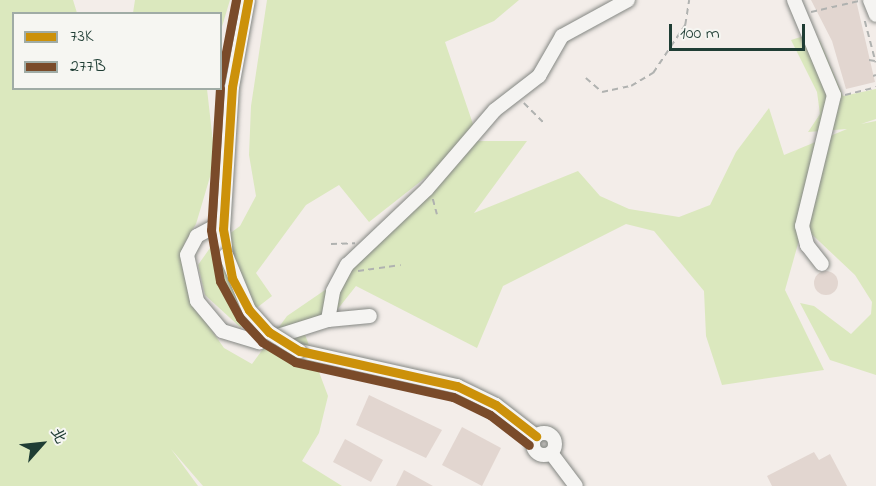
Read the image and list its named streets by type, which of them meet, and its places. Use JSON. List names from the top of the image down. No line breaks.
{"lines":["transit line 73K","transit line 277B"],"legend":["73K","277B"],"scale_bar":"100 m","north":"top right"}
